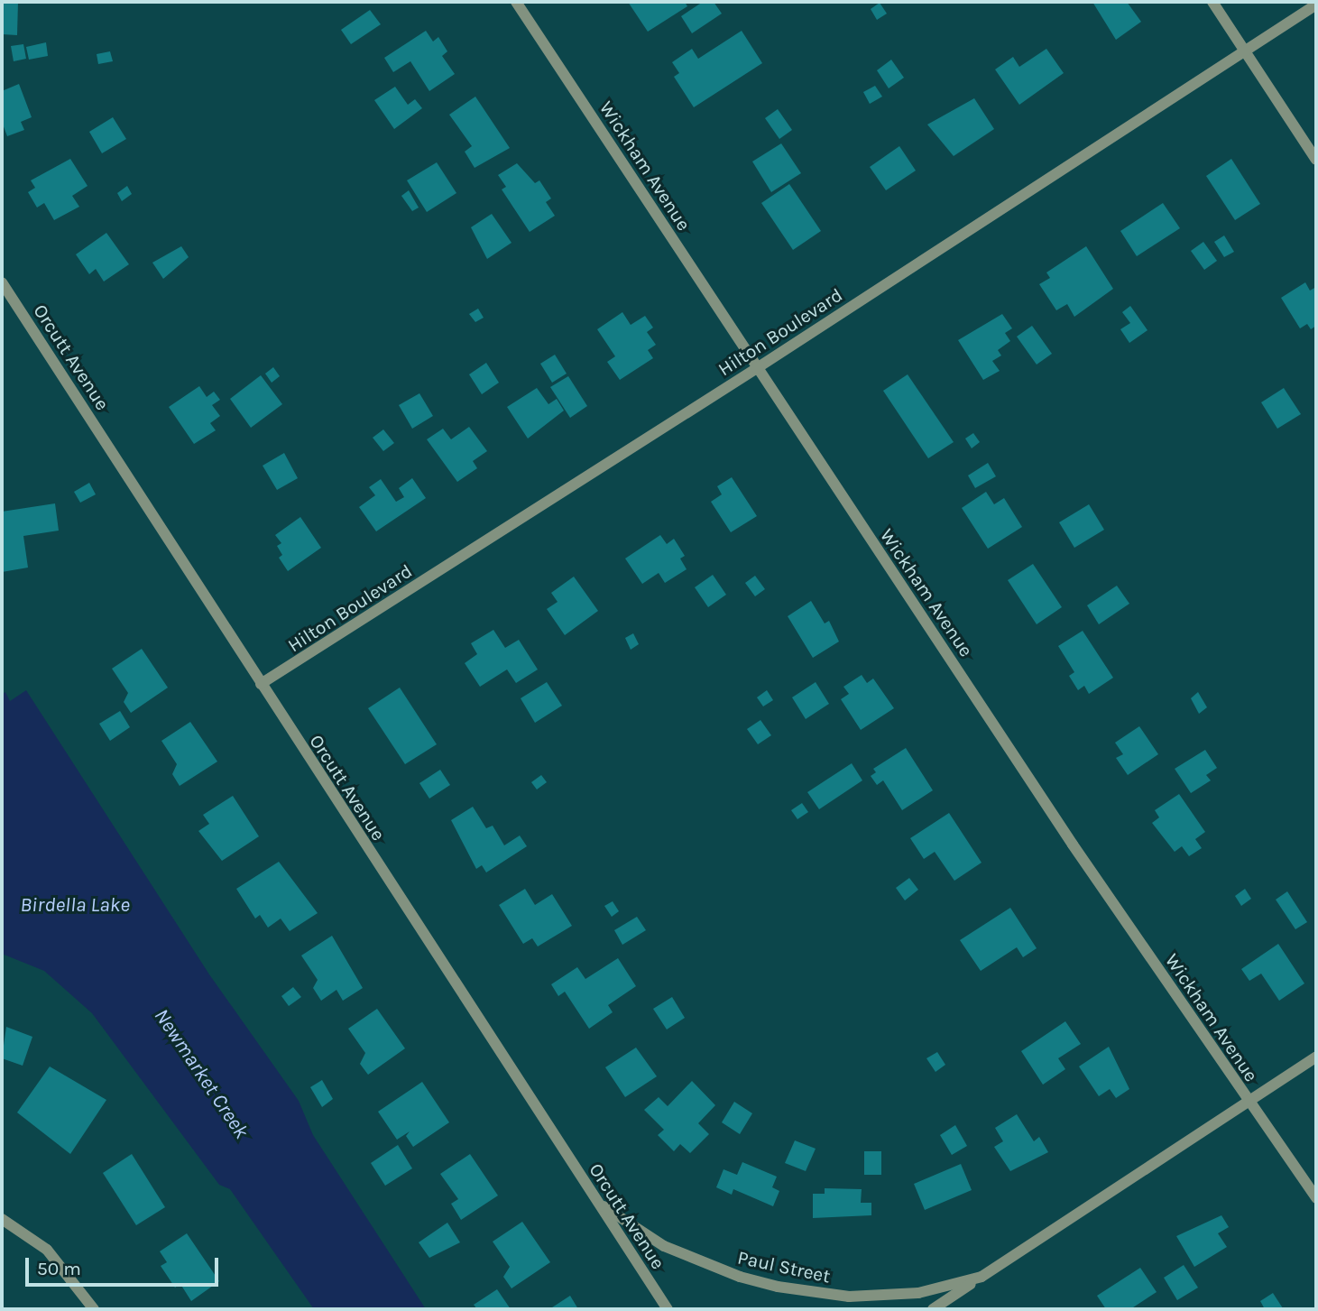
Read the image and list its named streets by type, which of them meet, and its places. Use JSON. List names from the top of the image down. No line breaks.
{"streets":{"street":["Wickham Avenue","Hilton Boulevard","Orcutt Avenue","Paul Street"]},"crossings":[["Wickham Avenue","Hilton Boulevard"],["Wickham Avenue","Paul Street"],["Hilton Boulevard","Orcutt Avenue"],["Orcutt Avenue","Paul Street"]],"water":["Birdella Lake","Newmarket Creek"],"scale_bar":"50 m"}
